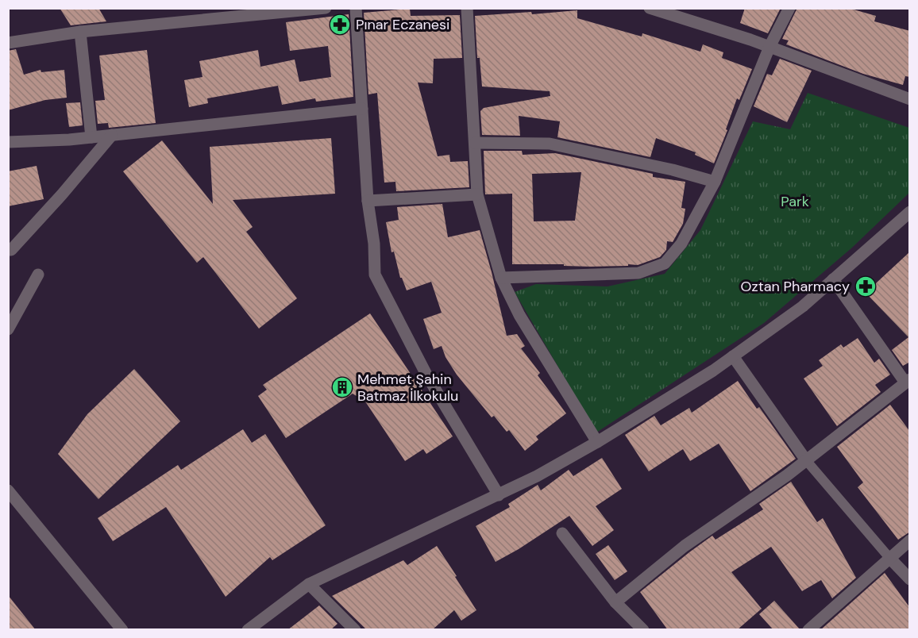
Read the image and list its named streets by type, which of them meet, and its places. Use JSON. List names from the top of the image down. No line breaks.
{"parks":["Park"],"places":{"pharmacy":["Pınar Eczanesi","Oztan Pharmacy"],"building":["Mehmet Şahin Batmaz İlkokulu"]}}
